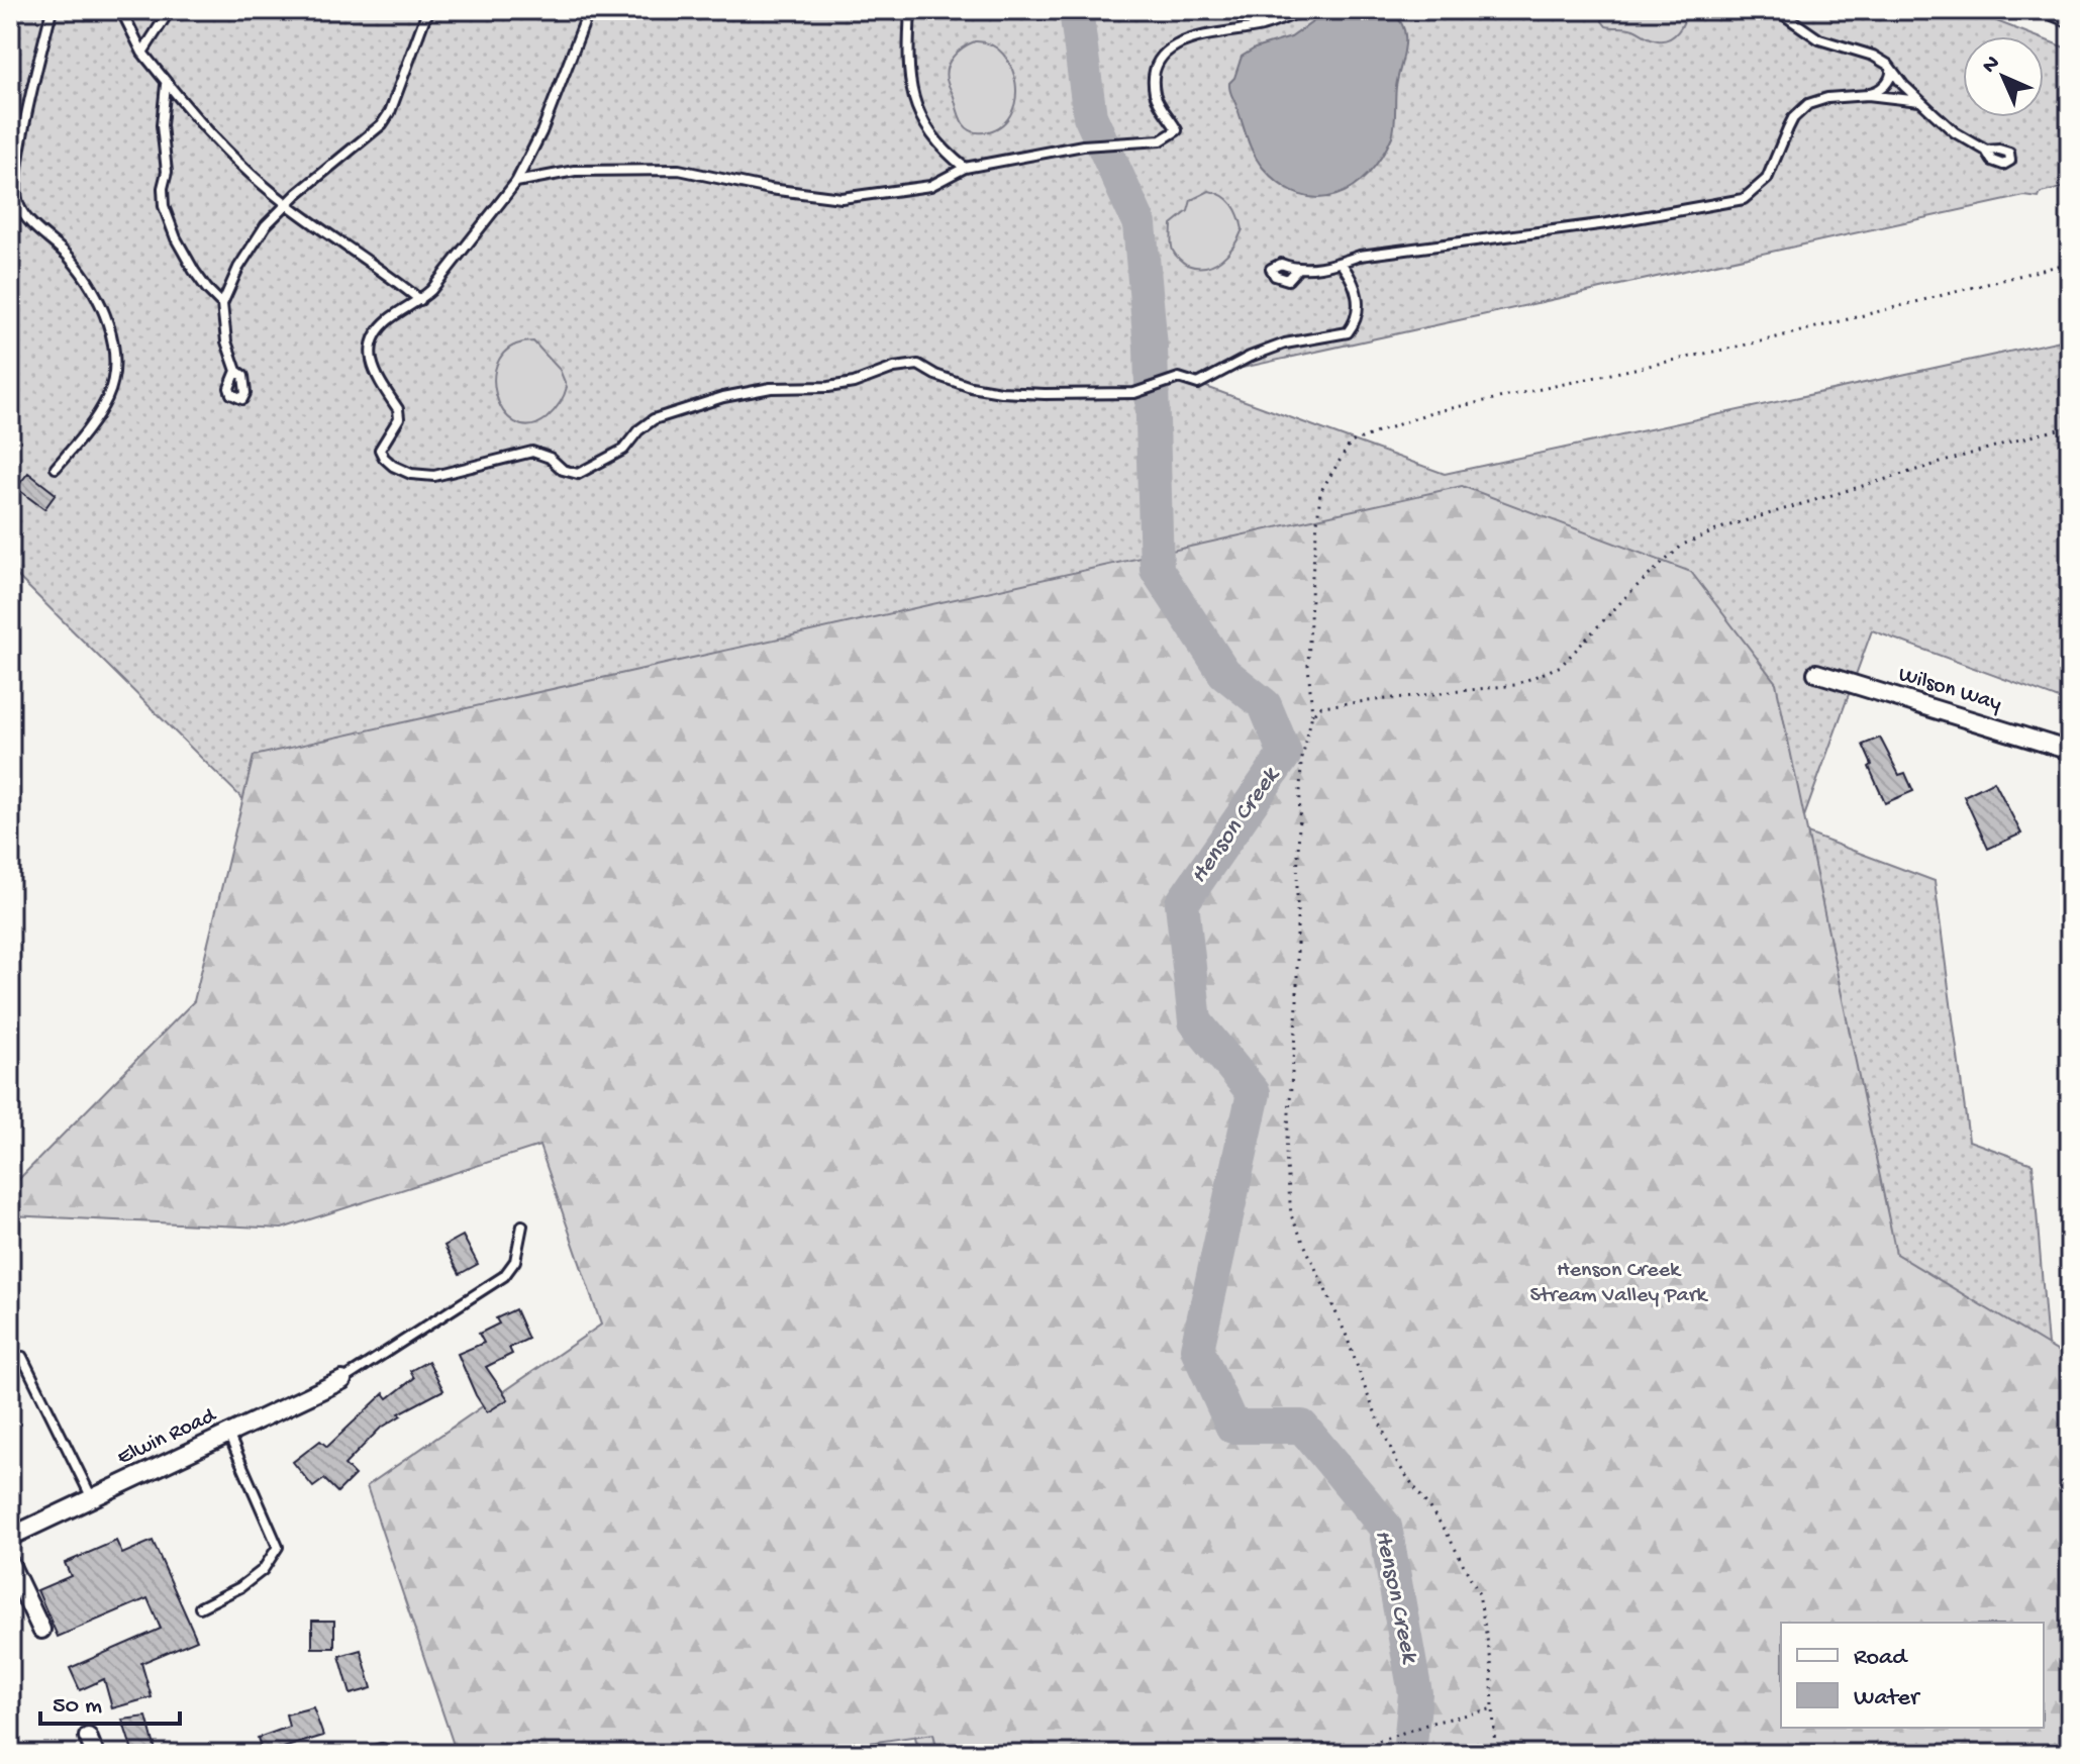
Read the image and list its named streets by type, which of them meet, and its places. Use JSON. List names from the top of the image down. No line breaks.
{"streets":{"street":["Wilson Way","Elwin Road"]},"water":["Henson Creek"],"parks":["Henson Creek Stream Valley Park"],"legend":["Road","Water"],"scale_bar":"50 m","north":"top left"}
